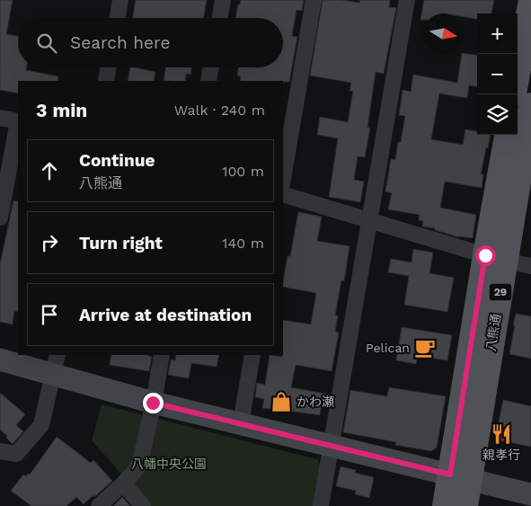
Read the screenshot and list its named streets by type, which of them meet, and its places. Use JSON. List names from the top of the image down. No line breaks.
{"streets":{"main road":["29","八熊通"]},"parks":["八幡中央公園"],"places":{"cafe":["Pelican"],"shop":["かわ瀬"],"restaurant":["親孝行"]},"north":"right","page":{"map_buttons":["+","−"],"search":"Search here","heading":["3 min","Walk · 240 m"],"list":[["Continue","八熊通","100 m"],["Turn right","140 m"],"Arrive at destination"]}}
